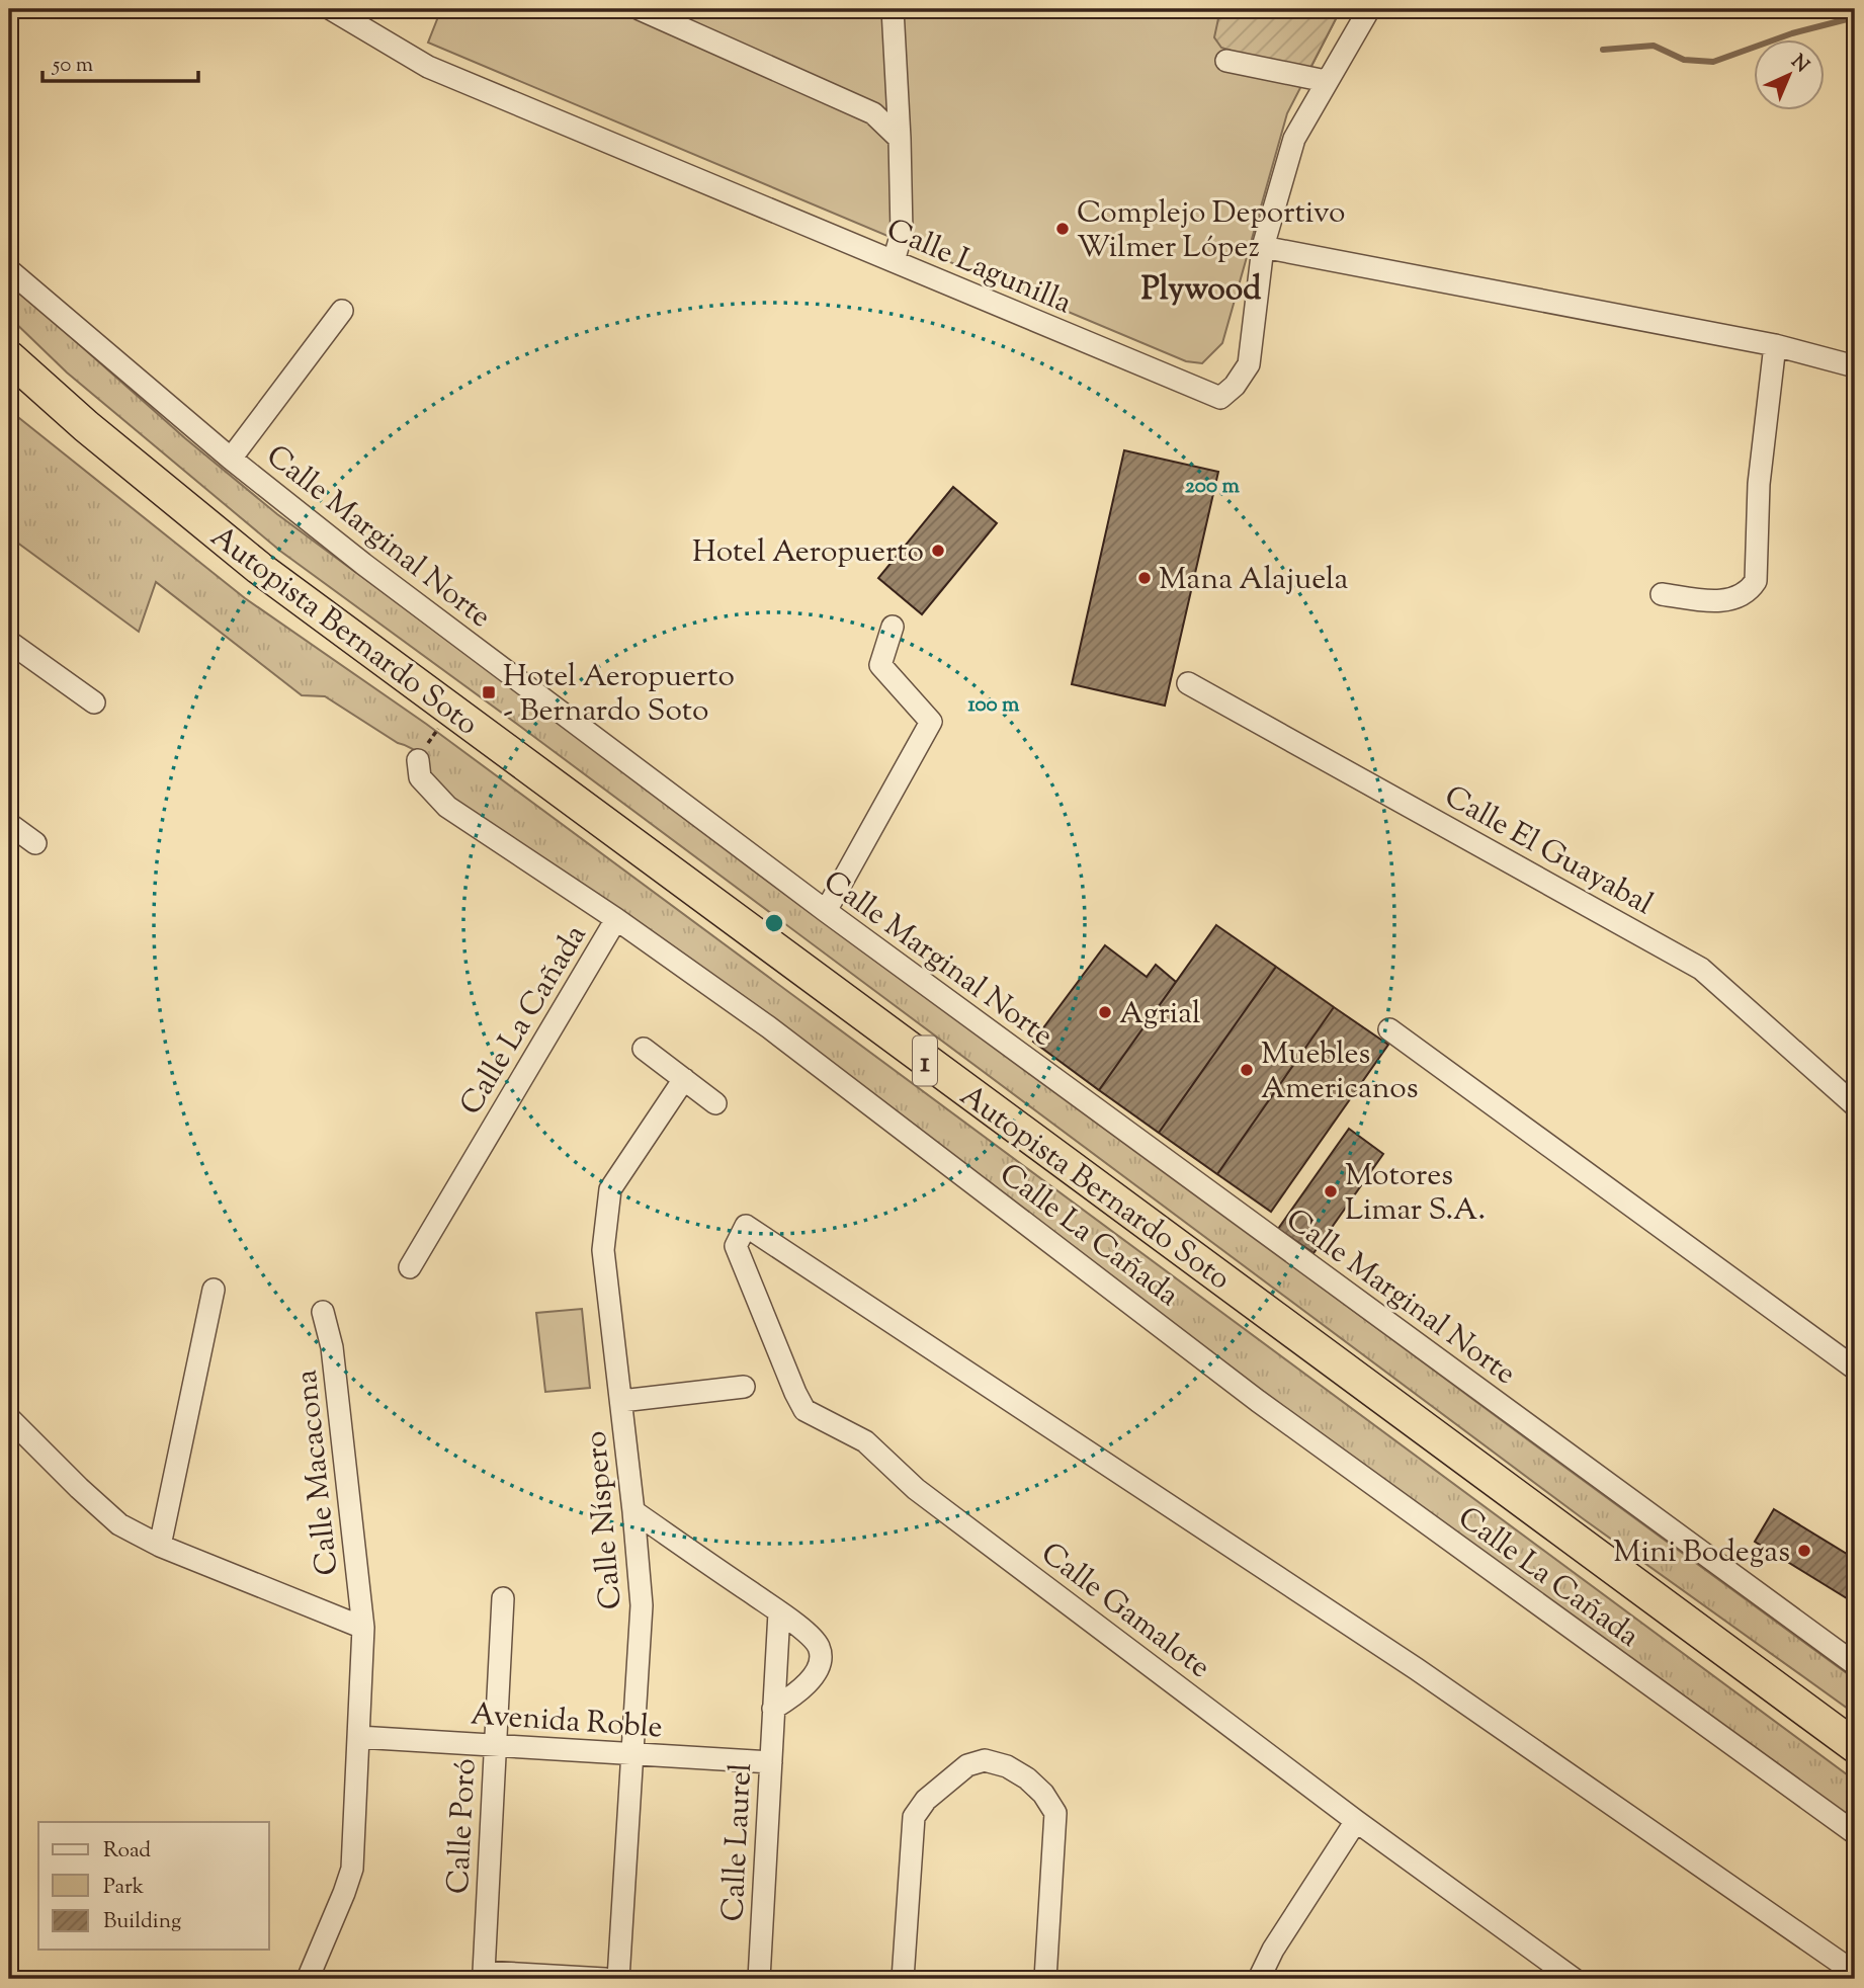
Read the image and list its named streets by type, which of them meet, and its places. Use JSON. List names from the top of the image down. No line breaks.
{"streets":{"highway":["Autopista Bernardo Soto","1"],"street":["Calle Lagunilla","Calle Marginal Norte","Calle El Guayabal","Calle La Cañada","Calle Macacona","Calle Níspero","Calle Gamalote","Avenida Roble","Calle Poró","Calle Laurel"]},"crossings":[["Calle Macacona","Avenida Roble"],["Calle Níspero","Avenida Roble"],["Avenida Roble","Calle Poró"],["Avenida Roble","Calle Laurel"]],"districts":["Plywood"],"places":{"other":["Complejo Deportivo Wilmer López","Hotel Aeropuerto","Mana Alajuela","Agrial","Muebles Americanos","Motores Limar S.A.","Mini Bodegas"],"transit":["Hotel Aeropuerto - Bernardo Soto"]},"legend":["Road","Park","Building"],"scale_bar":"50 m","north":"top right","rings":["200 m","100 m"]}
